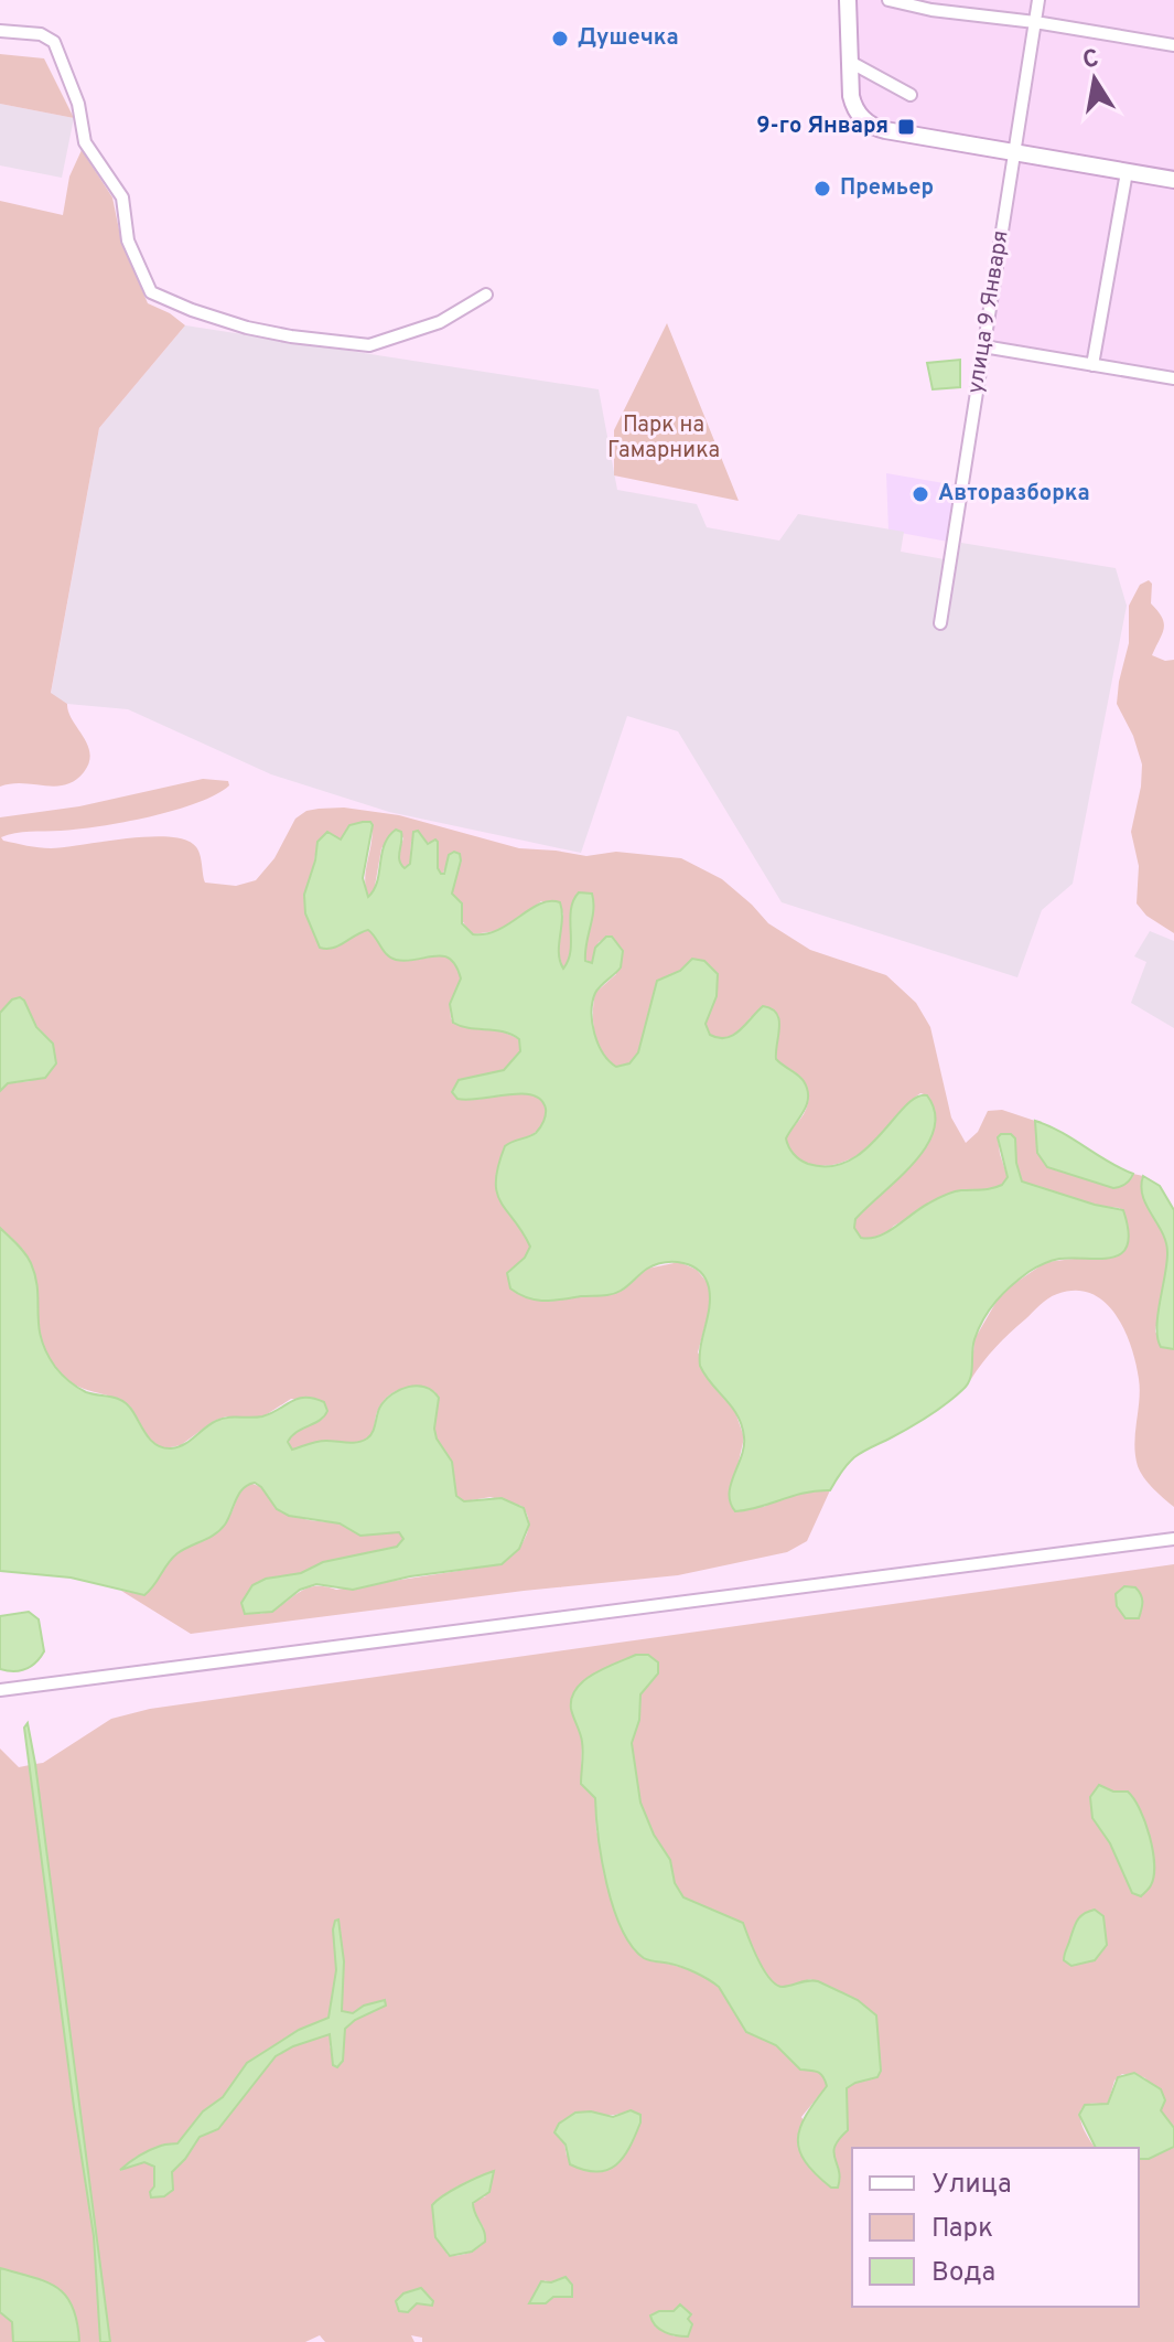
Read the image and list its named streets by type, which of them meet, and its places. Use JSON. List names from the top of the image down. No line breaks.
{"streets":{"street":["улица 9 Января"]},"parks":["Парк на Гамарника"],"places":{"other":["Душечка","Премьер","Авторазборка"],"transit":["9-го Января"]},"legend":["Улица","Парк","Вода"],"north":"top"}
